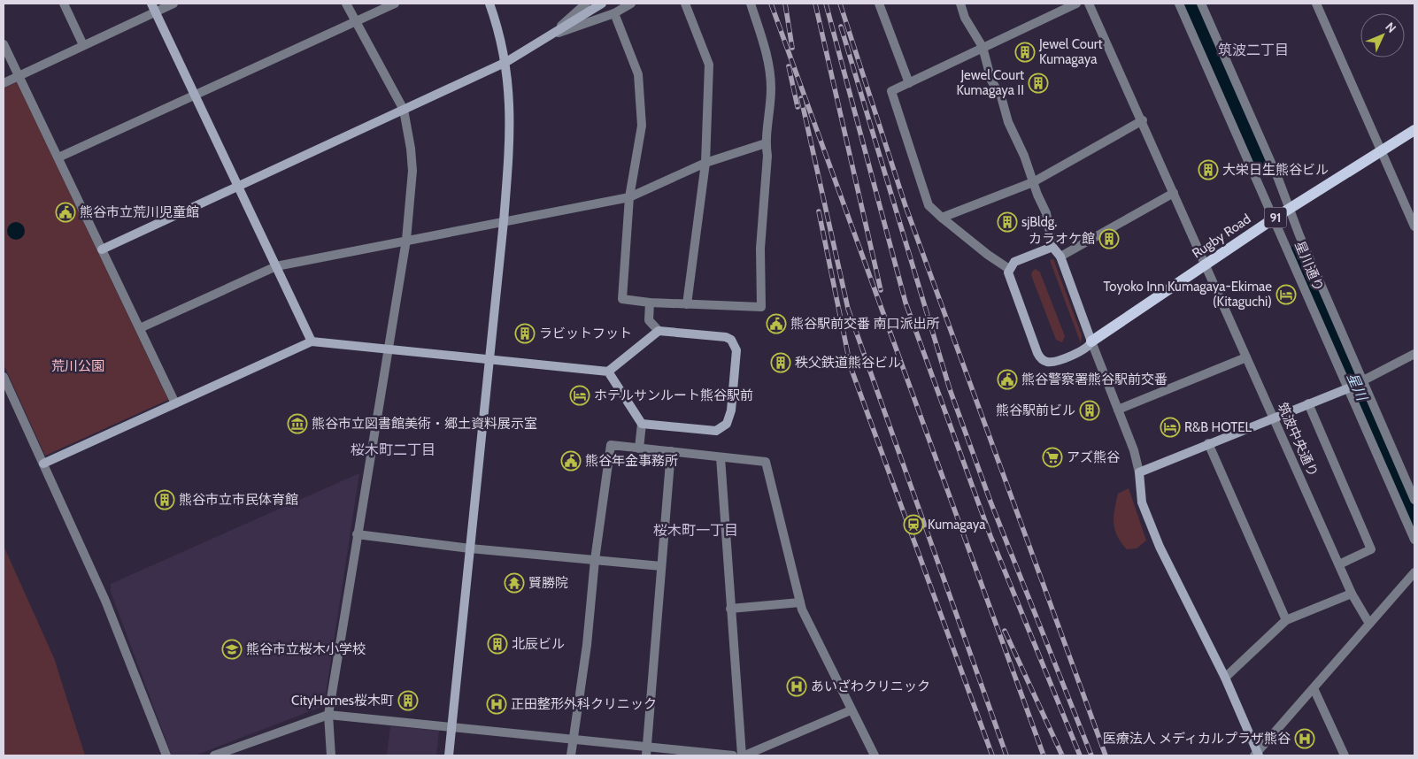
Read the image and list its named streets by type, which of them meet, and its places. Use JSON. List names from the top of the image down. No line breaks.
{"streets":{"main road":["91","Rugby Road"],"street":["星川通り","筑波中央通り"]},"crossings":[["Rugby Road","星川通り"],["Rugby Road","筑波中央通り"]],"districts":["筑波二丁目","桜木町二丁目","桜木町一丁目"],"water":["星川"],"parks":["荒川公園"],"places":{"building":["Jewel Court Kumagaya","Jewel Court Kumagaya II","大栄日生熊谷ビル","sjBldg.","カラオケ館","ラビットフット","秩父鉄道熊谷ビル","熊谷駅前ビル","熊谷市立市民体育館","北辰ビル","CityHomes桜木町"],"public building":["熊谷市立荒川児童館","熊谷駅前交番 南口派出所","熊谷警察署熊谷駅前交番","熊谷年金事務所"],"hotel":["Toyoko Inn Kumagaya-Ekimae (Kitaguchi)","ホテルサンルート熊谷駅前","R&B HOTEL"],"museum":["熊谷市立図書館美術・郷土資料展示室"],"supermarket":["アズ熊谷"],"station":["Kumagaya"],"temple":["賢勝院"],"school or university":["熊谷市立桜木小学校"],"hospital":["あいざわクリニック","正田整形外科クリニック","医療法人 メディカルプラザ熊谷"]},"north":"top right"}
